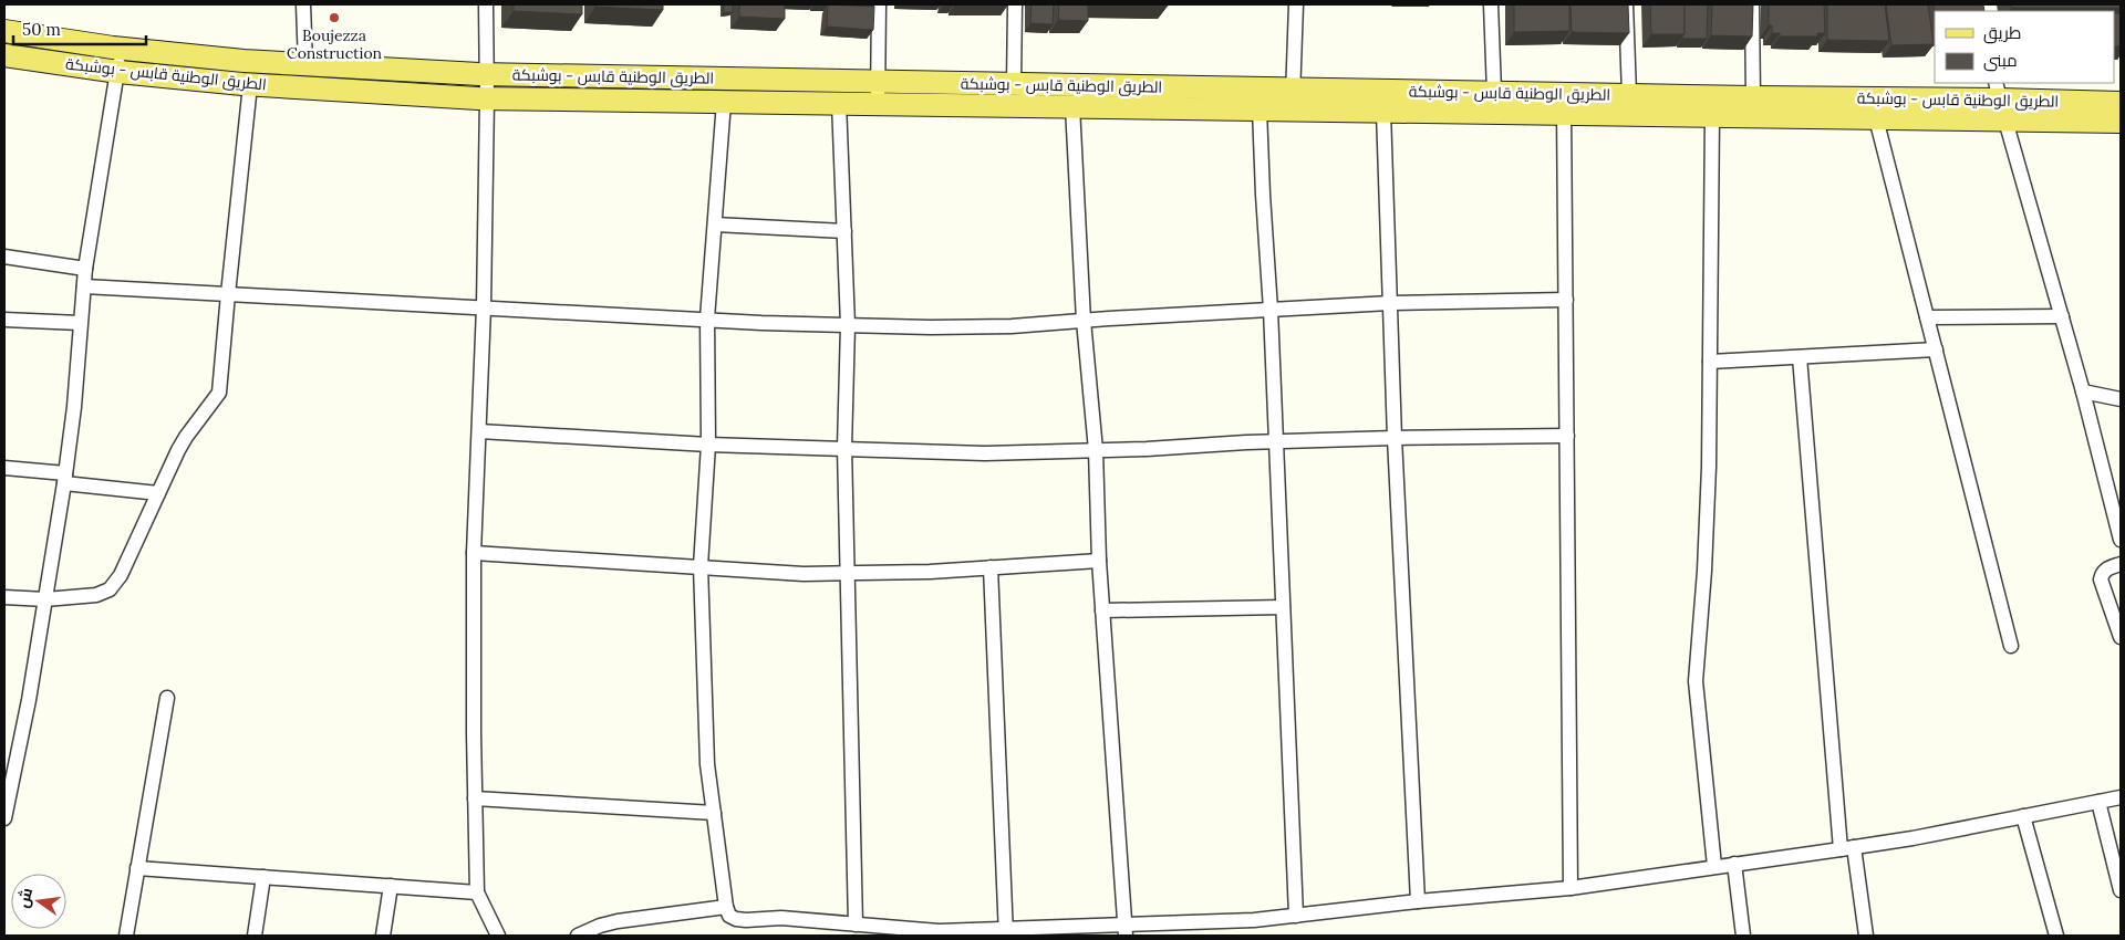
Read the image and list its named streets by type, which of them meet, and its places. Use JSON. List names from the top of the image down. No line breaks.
{"streets":{"main road":["الطريق الوطنية قابس - بوشبكة"]},"places":["Boujezza Construction"],"legend":["طريق","مبنى"],"scale_bar":"50 m","north":"left"}
